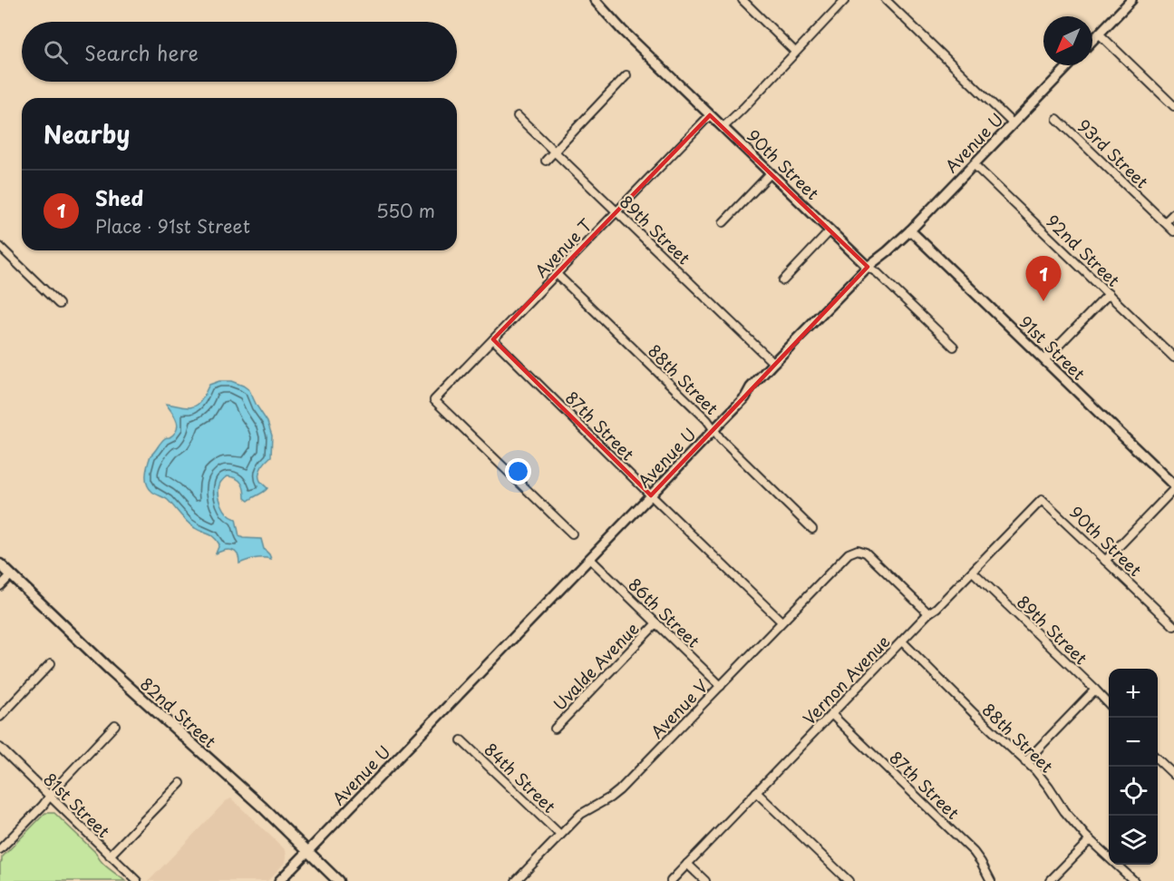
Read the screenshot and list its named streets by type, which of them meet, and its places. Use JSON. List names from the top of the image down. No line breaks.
{"streets":{"main road":["82nd Street"],"street":["Avenue U","93rd Street","90th Street","89th Street","Avenue T","92nd Street","91st Street","88th Street","87th Street","86th Street","Uvalde Avenue","Vernon Avenue","Avenue V","84th Street","81st Street"]},"crossings":[["Avenue U","90th Street"],["Avenue U","89th Street"],["Avenue U","92nd Street"],["Avenue U","91st Street"],["Avenue U","88th Street"],["Avenue U","87th Street"],["Avenue U","86th Street"],["Avenue U","82nd Street"],["90th Street","Avenue T"],["90th Street","Vernon Avenue"],["89th Street","Avenue T"],["89th Street","Vernon Avenue"],["Avenue T","88th Street"],["Avenue T","87th Street"],["88th Street","Vernon Avenue"],["87th Street","Vernon Avenue"],["87th Street","Avenue V"],["86th Street","Uvalde Avenue"],["86th Street","Avenue V"],["Vernon Avenue","Avenue V"],["Avenue V","84th Street"]],"north":"bottom left","page":{"search":"Search here","heading":"Nearby","list":[{"mark":"1","name":"Shed","note":"Place · 91st Street","value":"550 m"}],"pins":"1","map_buttons":["+","−"]}}
